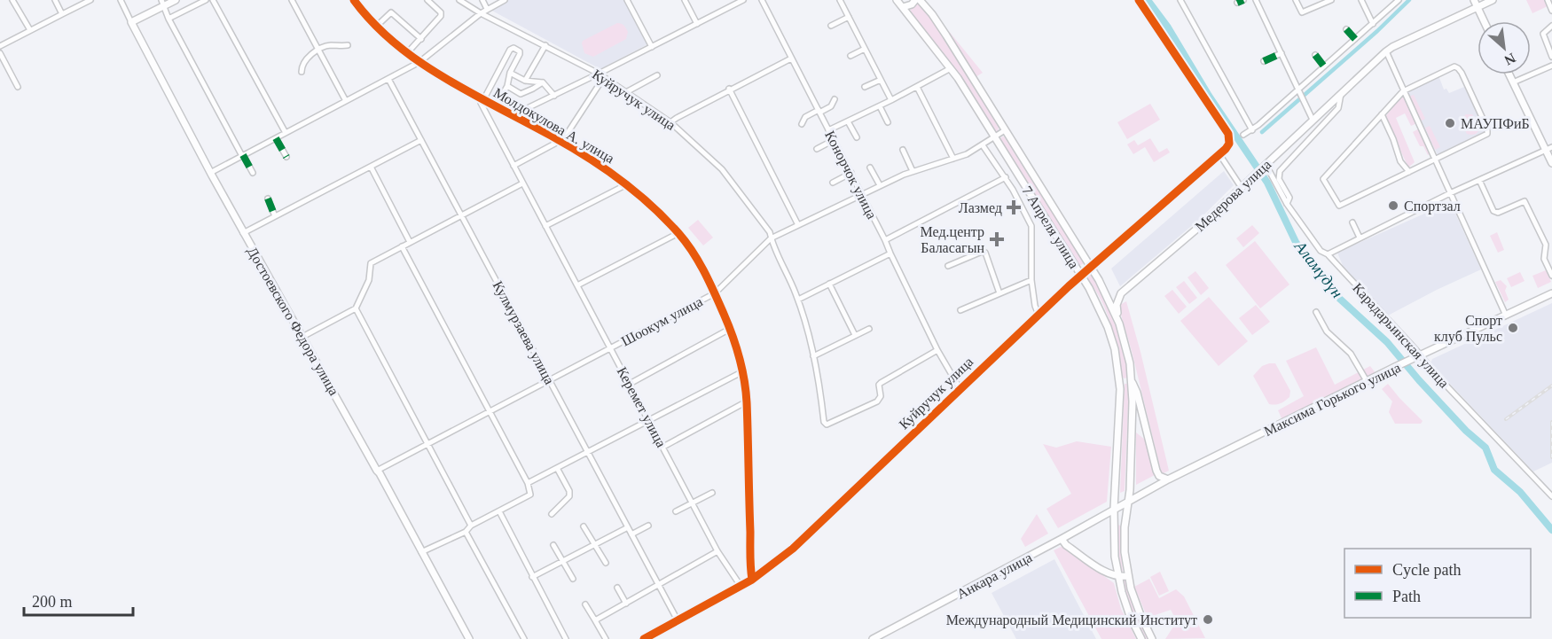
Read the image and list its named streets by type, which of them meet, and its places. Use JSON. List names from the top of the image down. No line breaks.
{"streets":{"main road":["Медерова улица","7 Апреля улица","Достоевского Федора улица","Максима Горького улица","Анкара улица"],"street":["Куйручук улица","Молдокулова А. улица","Конорчок улица","Шоокум улица","Кулмурзаева улица","Карадарьинская улица","Керемет улица"]},"crossings":[["Куйручук улица","Молдокулова А. улица"],["Куйручук улица","Конорчок улица"],["Куйручук улица","7 Апреля улица"],["Куйручук улица","Шоокум улица"],["Куйручук улица","Кулмурзаева улица"],["Куйручук улица","Керемет улица"],["Молдокулова А. улица","Шоокум улица"],["Молдокулова А. улица","Керемет улица"],["Конорчок улица","Шоокум улица"],["Медерова улица","Карадарьинская улица"],["7 Апреля улица","Шоокум улица"],["7 Апреля улица","Максима Горького улица"],["7 Апреля улица","Анкара улица"],["Достоевского Федора улица","Шоокум улица"],["Шоокум улица","Кулмурзаева улица"],["Шоокум улица","Керемет улица"],["Карадарьинская улица","Максима Горького улица"],["Максима Горького улица","Анкара улица"]],"water":["Аламүдүн"],"places":{"other":["МАУПФиБ","Спортзал","Спорт клуб Пульс","Международный Медицинский Институт"],"health":["Лазмед","Мед.центр Баласагын"]},"legend":["Cycle path","Path"],"scale_bar":"200 m","north":"bottom right"}
